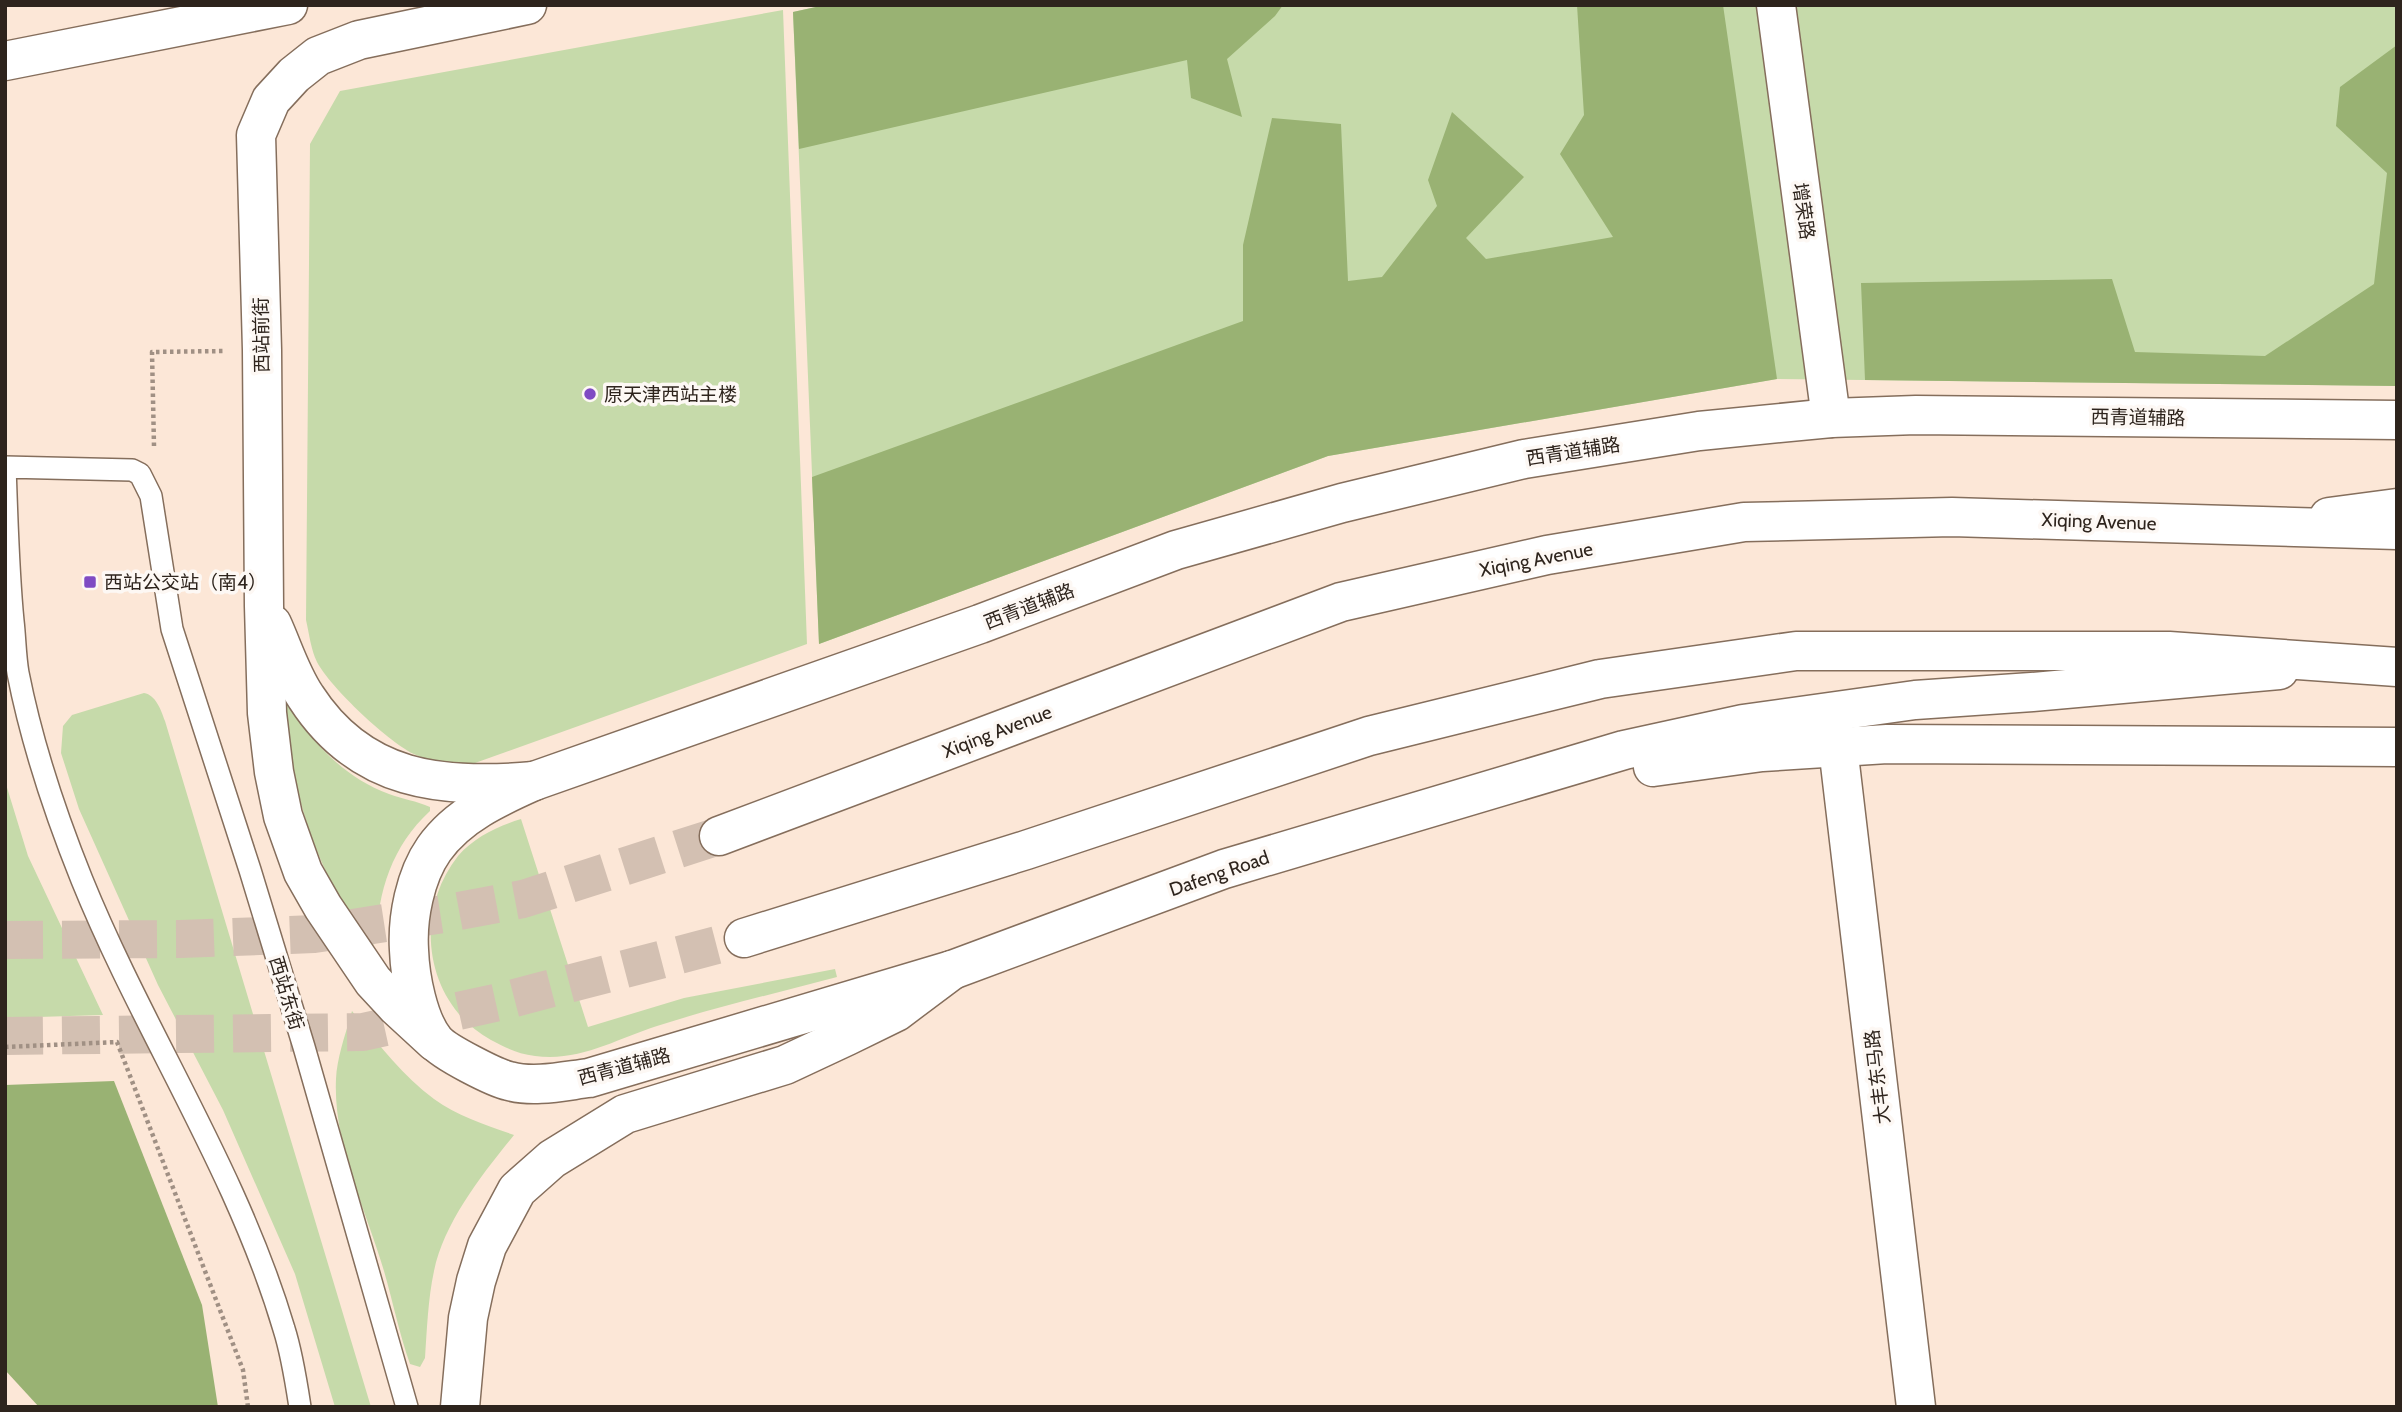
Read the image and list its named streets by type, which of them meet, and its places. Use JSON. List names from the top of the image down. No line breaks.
{"streets":{"main road":["增荣路","西站前街","西青道辅路","Xiqing Avenue","Dafeng Road","大丰东马路"],"lane":["西站东街"]},"crossings":[["增荣路","西青道辅路"],["西站前街","西青道辅路"],["西青道辅路","Dafeng Road"]],"places":{"other":["原天津西站主楼"],"transit":["西站公交站（南4）"]}}
